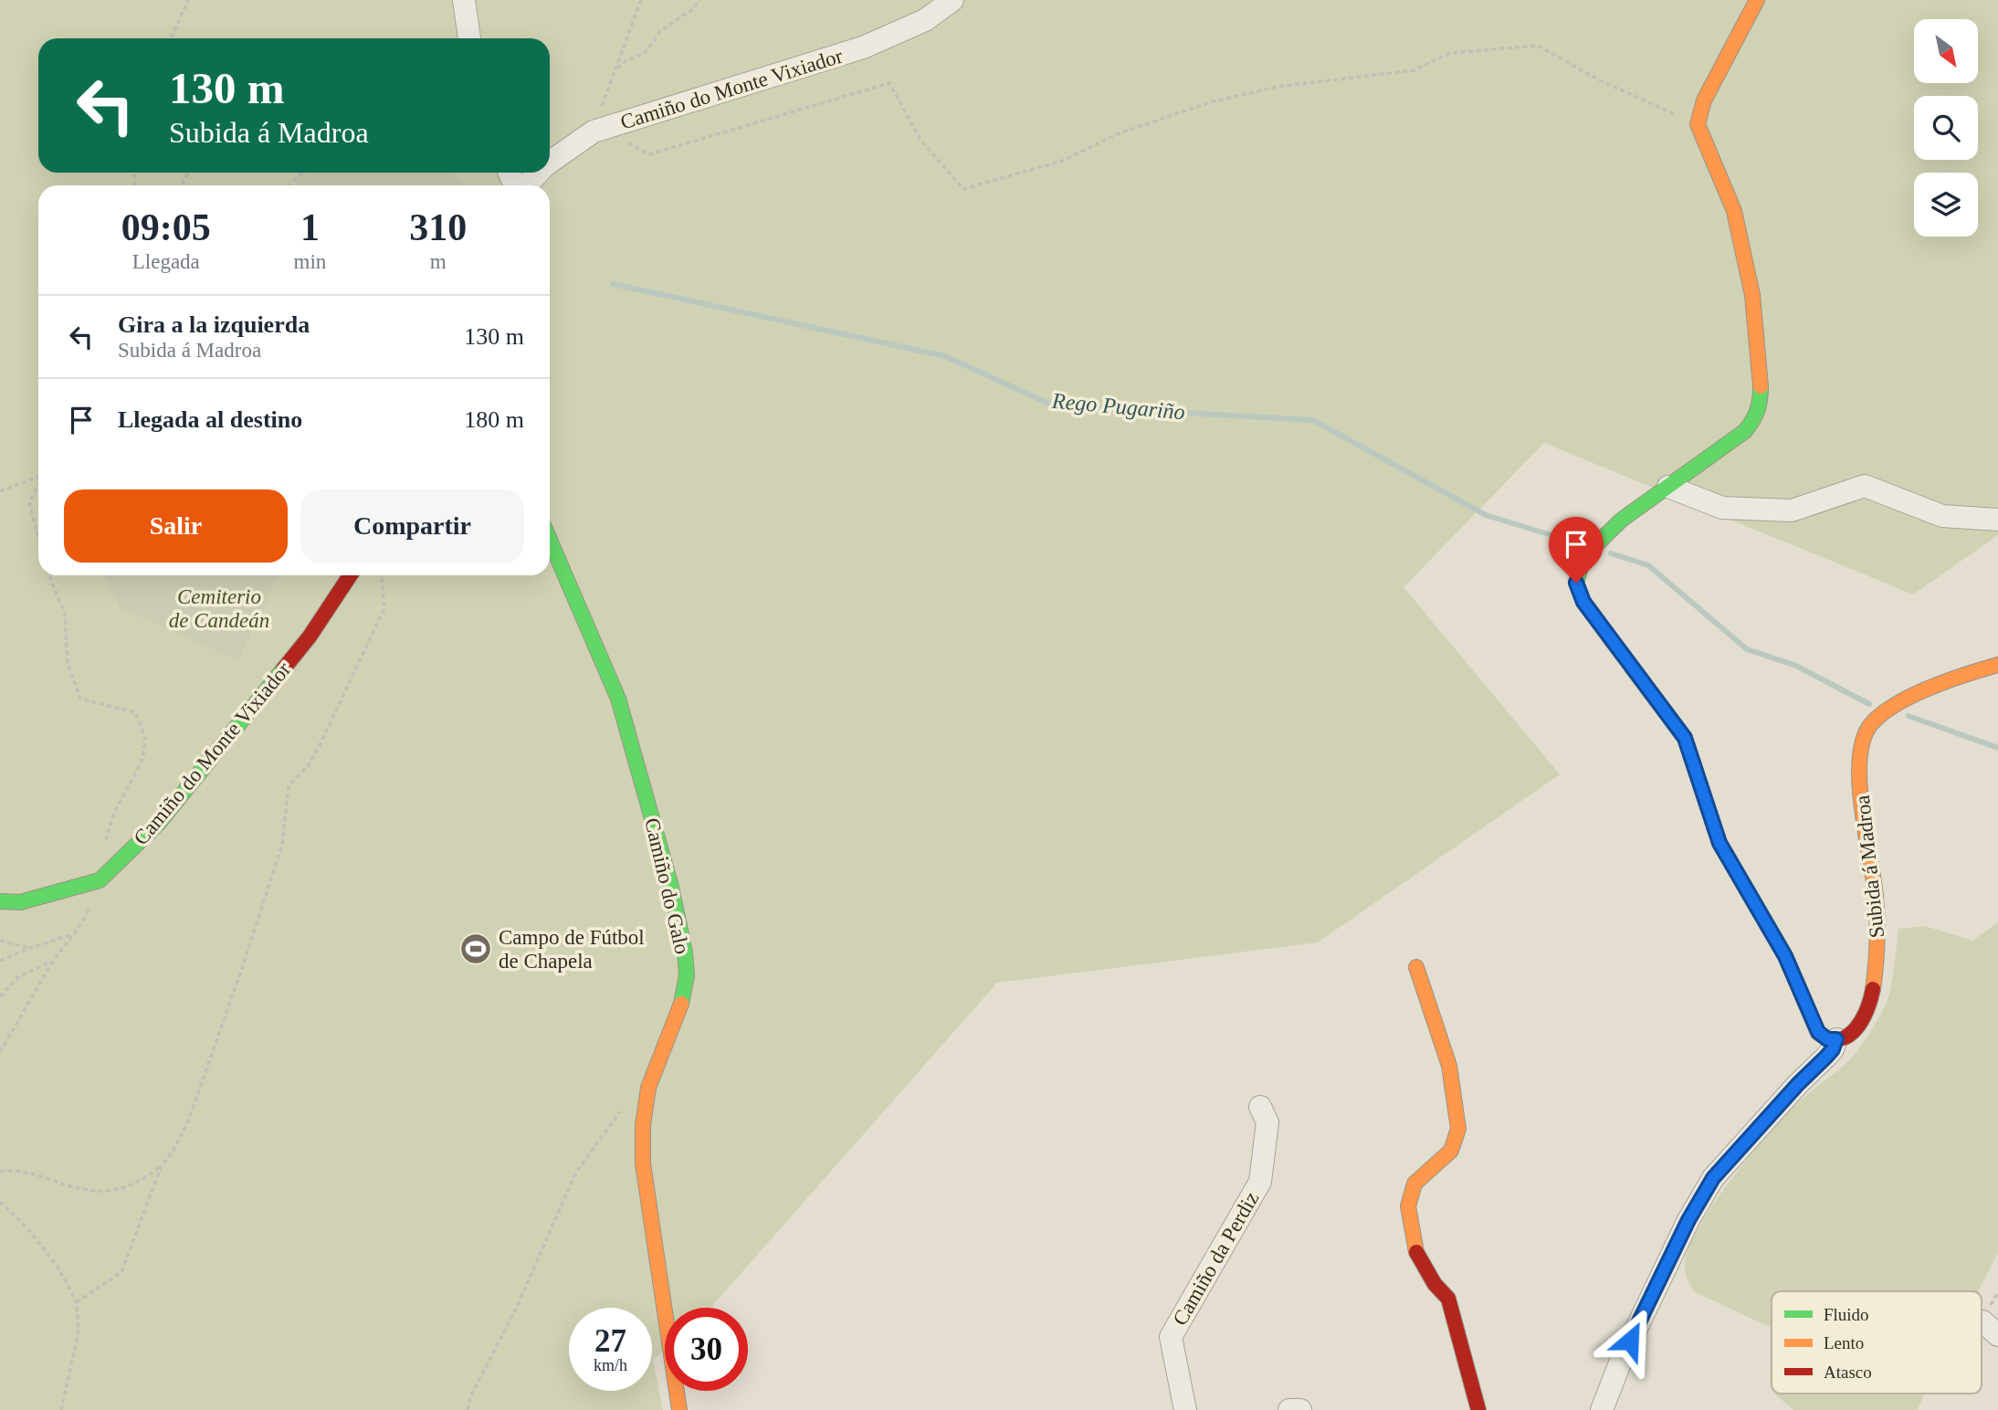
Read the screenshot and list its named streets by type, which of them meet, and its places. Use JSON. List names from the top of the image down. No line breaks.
{"streets":{"street":["Camiño do Monte Vixiador","Subida á Madroa","Camiño do Galo","Camiño da Perdiz"]},"water":["Rego Pugariño"],"parks":["Cemiterio de Candeán"],"places":{"sports":["Campo de Fútbol de Chapela"]},"legend":["Fluido","Lento","Atasco"],"north":"bottom right","page":{"turn":["130 m","Subida á Madroa"],"eta":["09:05","Llegada","1","min","310","m"],"list":[{"name":"Gira a la izquierda","note":"Subida á Madroa","value":"130 m"},{"name":"Llegada al destino","value":"180 m"}],"buttons":["Salir","Compartir"],"speed":"27 km/h","limit":"30"}}
